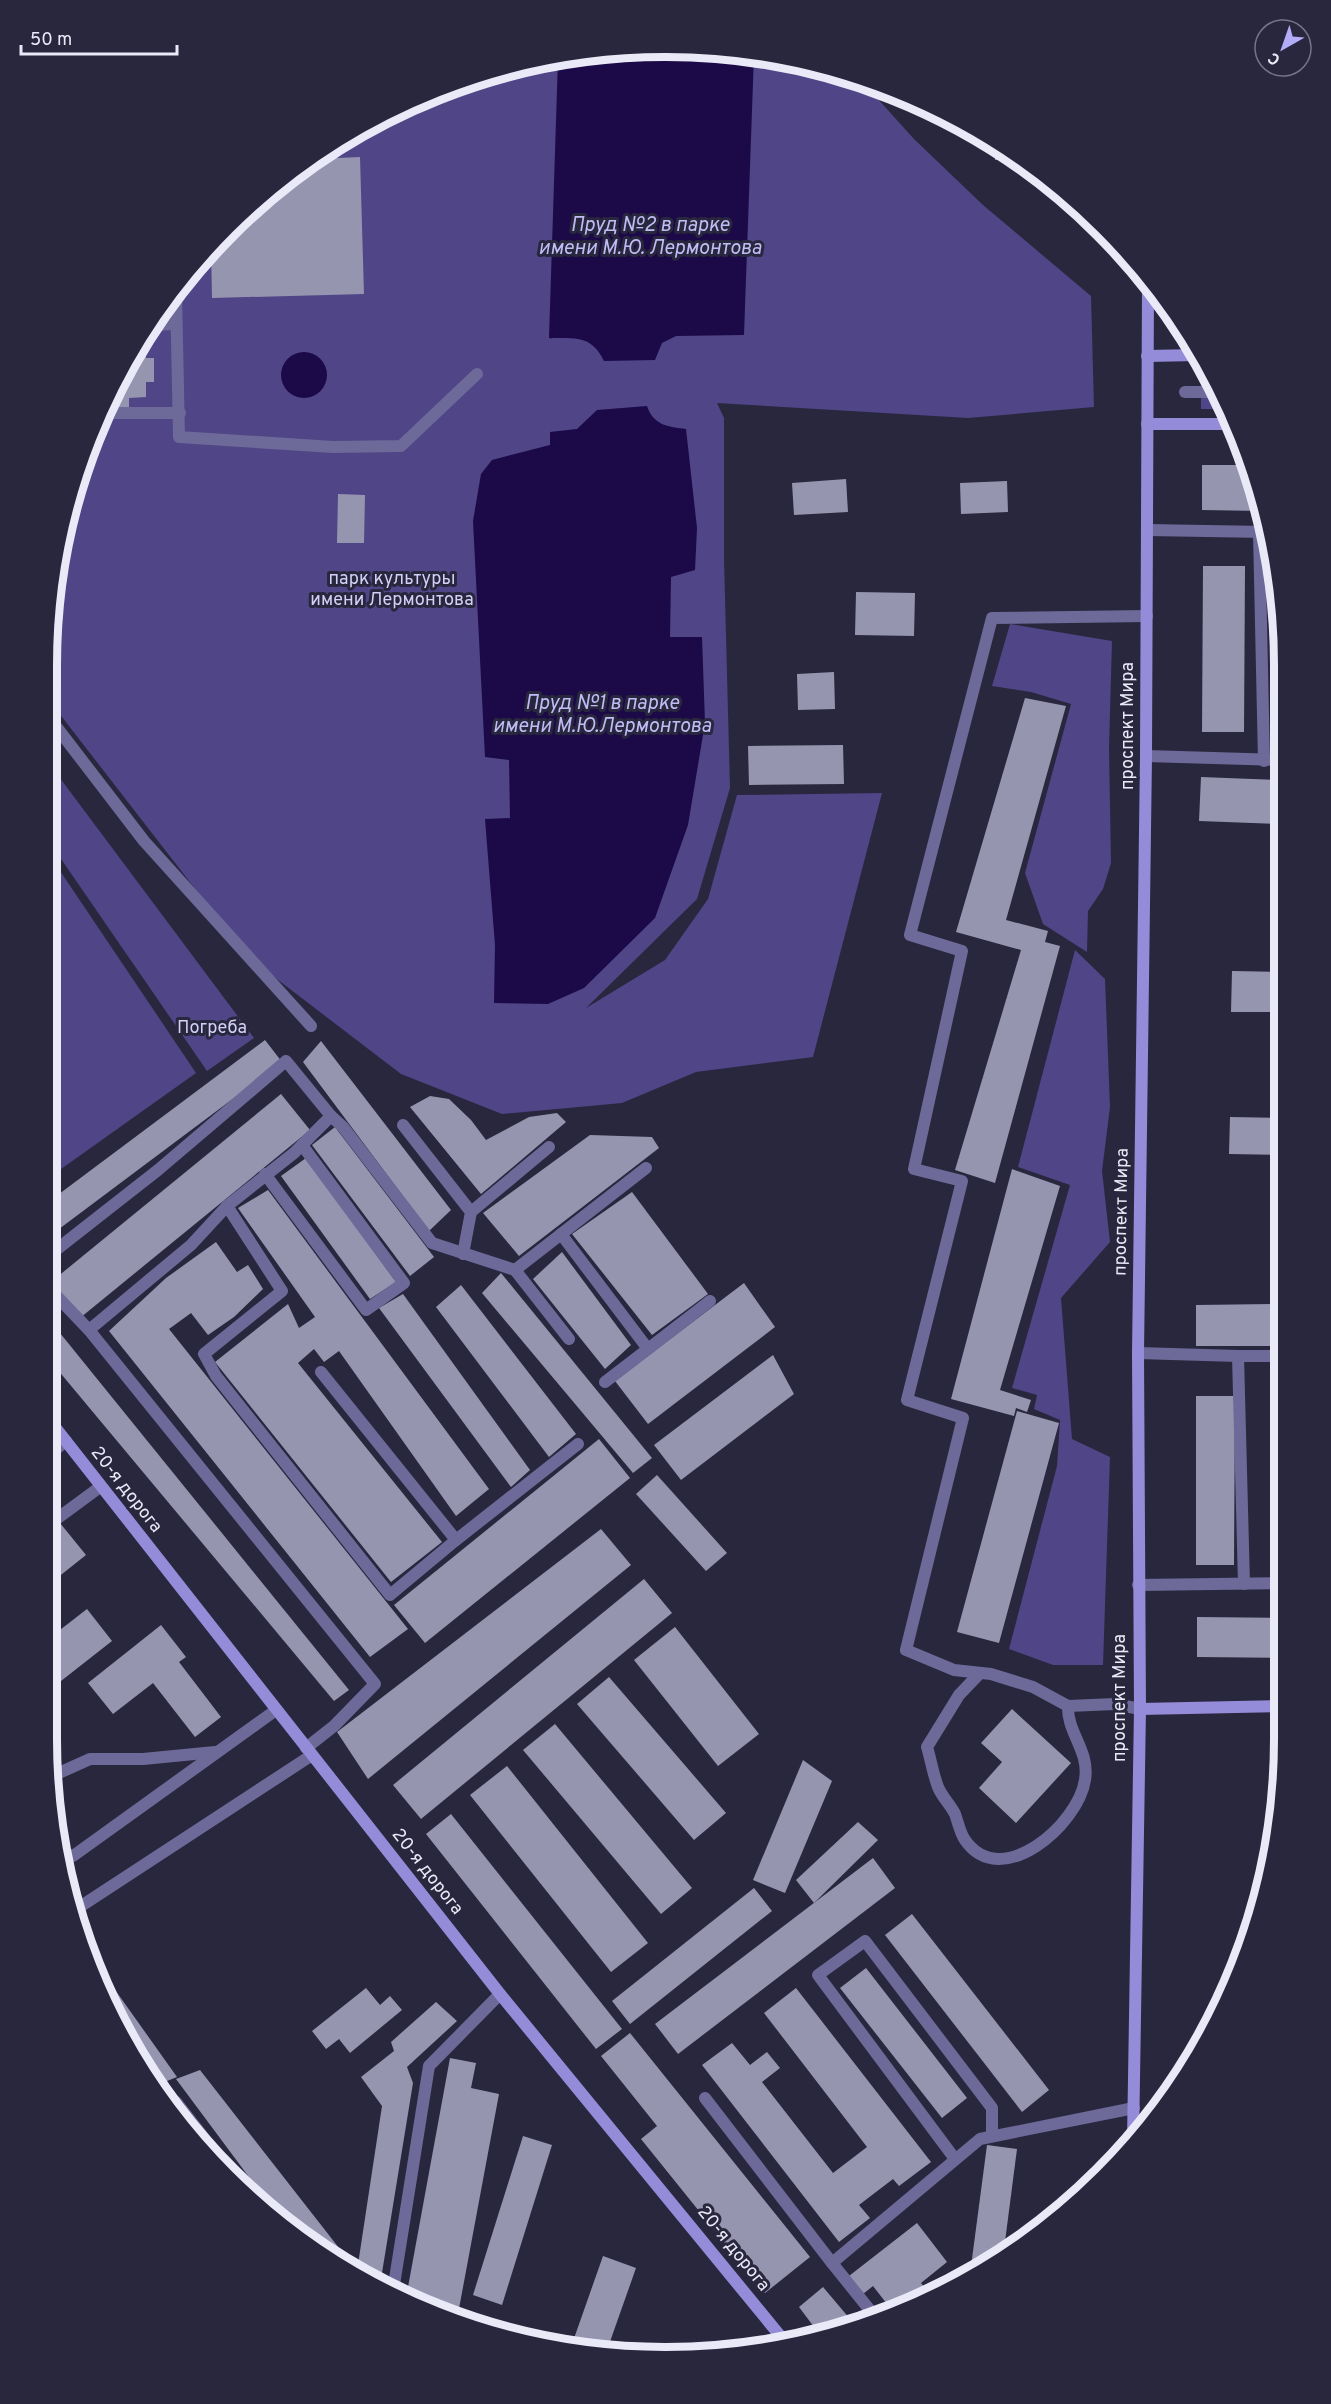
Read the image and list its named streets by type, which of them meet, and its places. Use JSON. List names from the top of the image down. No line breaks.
{"streets":{"main road":["проспект Мира","20-я дорога"]},"water":["Пруд №2 в парке имени М.Ю. Лермонтова","Пруд №1 в парке имени М.Ю.Лермонтова"],"parks":["парк культуры имени Лермонтова","Погреба"],"scale_bar":"50 m","north":"bottom left"}
